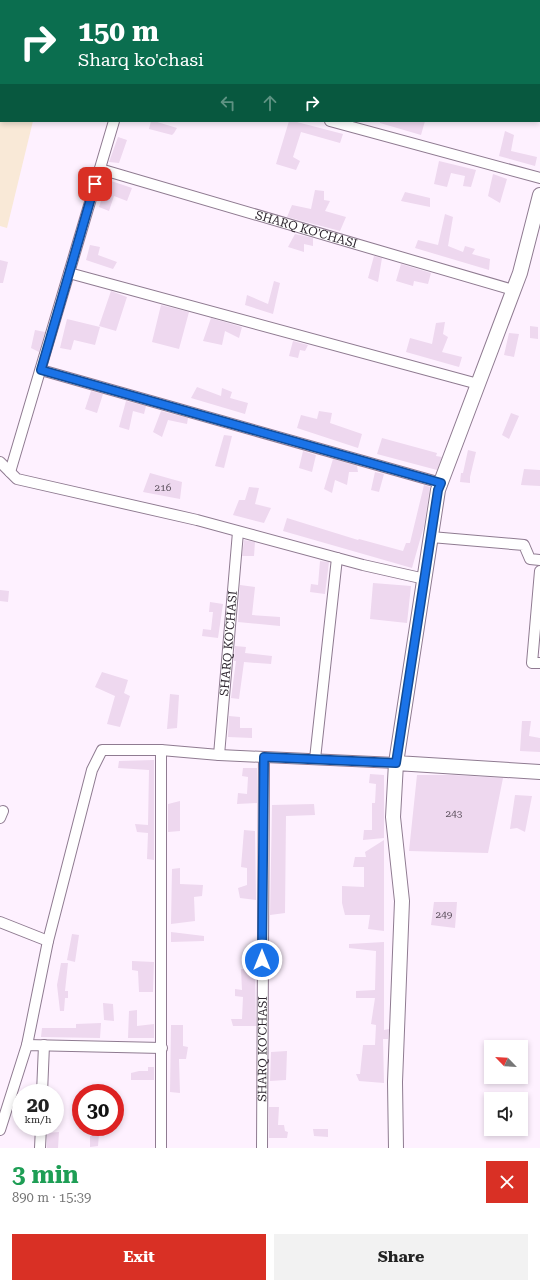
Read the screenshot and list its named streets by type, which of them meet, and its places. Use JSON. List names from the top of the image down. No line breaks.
{"streets":{"street":["SHARQ KO'CHASI"]},"house_numbers":["216","243","249"],"north":"top left","page":{"turn":["150 m","Sharq ko'chasi"],"speed":"20 km/h","limit":"30","heading":["3 min","890 m · 15:39"],"buttons":["Exit","Share"]}}
